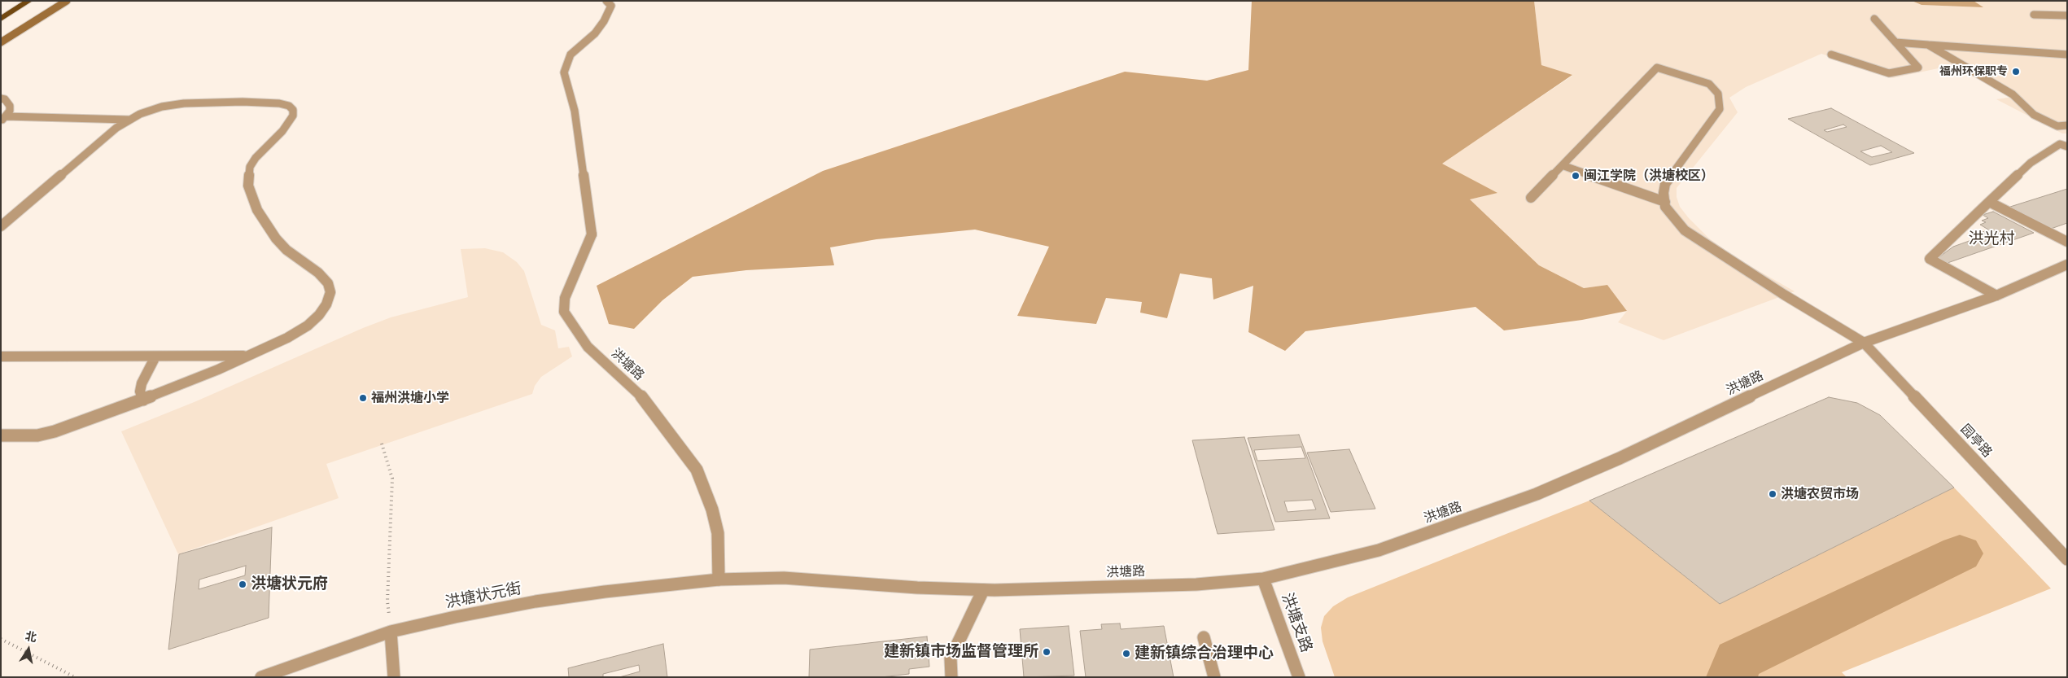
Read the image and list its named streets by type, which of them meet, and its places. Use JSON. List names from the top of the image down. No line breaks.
{"streets":{"street":["洪塘路","园亭路","洪塘状元街","洪塘支路"]},"crossings":[["洪塘路","园亭路"],["洪塘路","洪塘状元街"],["洪塘路","洪塘支路"]],"districts":["洪光村"],"places":["福州环保职专","闽江学院（洪塘校区）","福州洪塘小学","洪塘农贸市场","洪塘状元府","建新镇市场监督管理所","建新镇综合治理中心"],"north":"top"}
